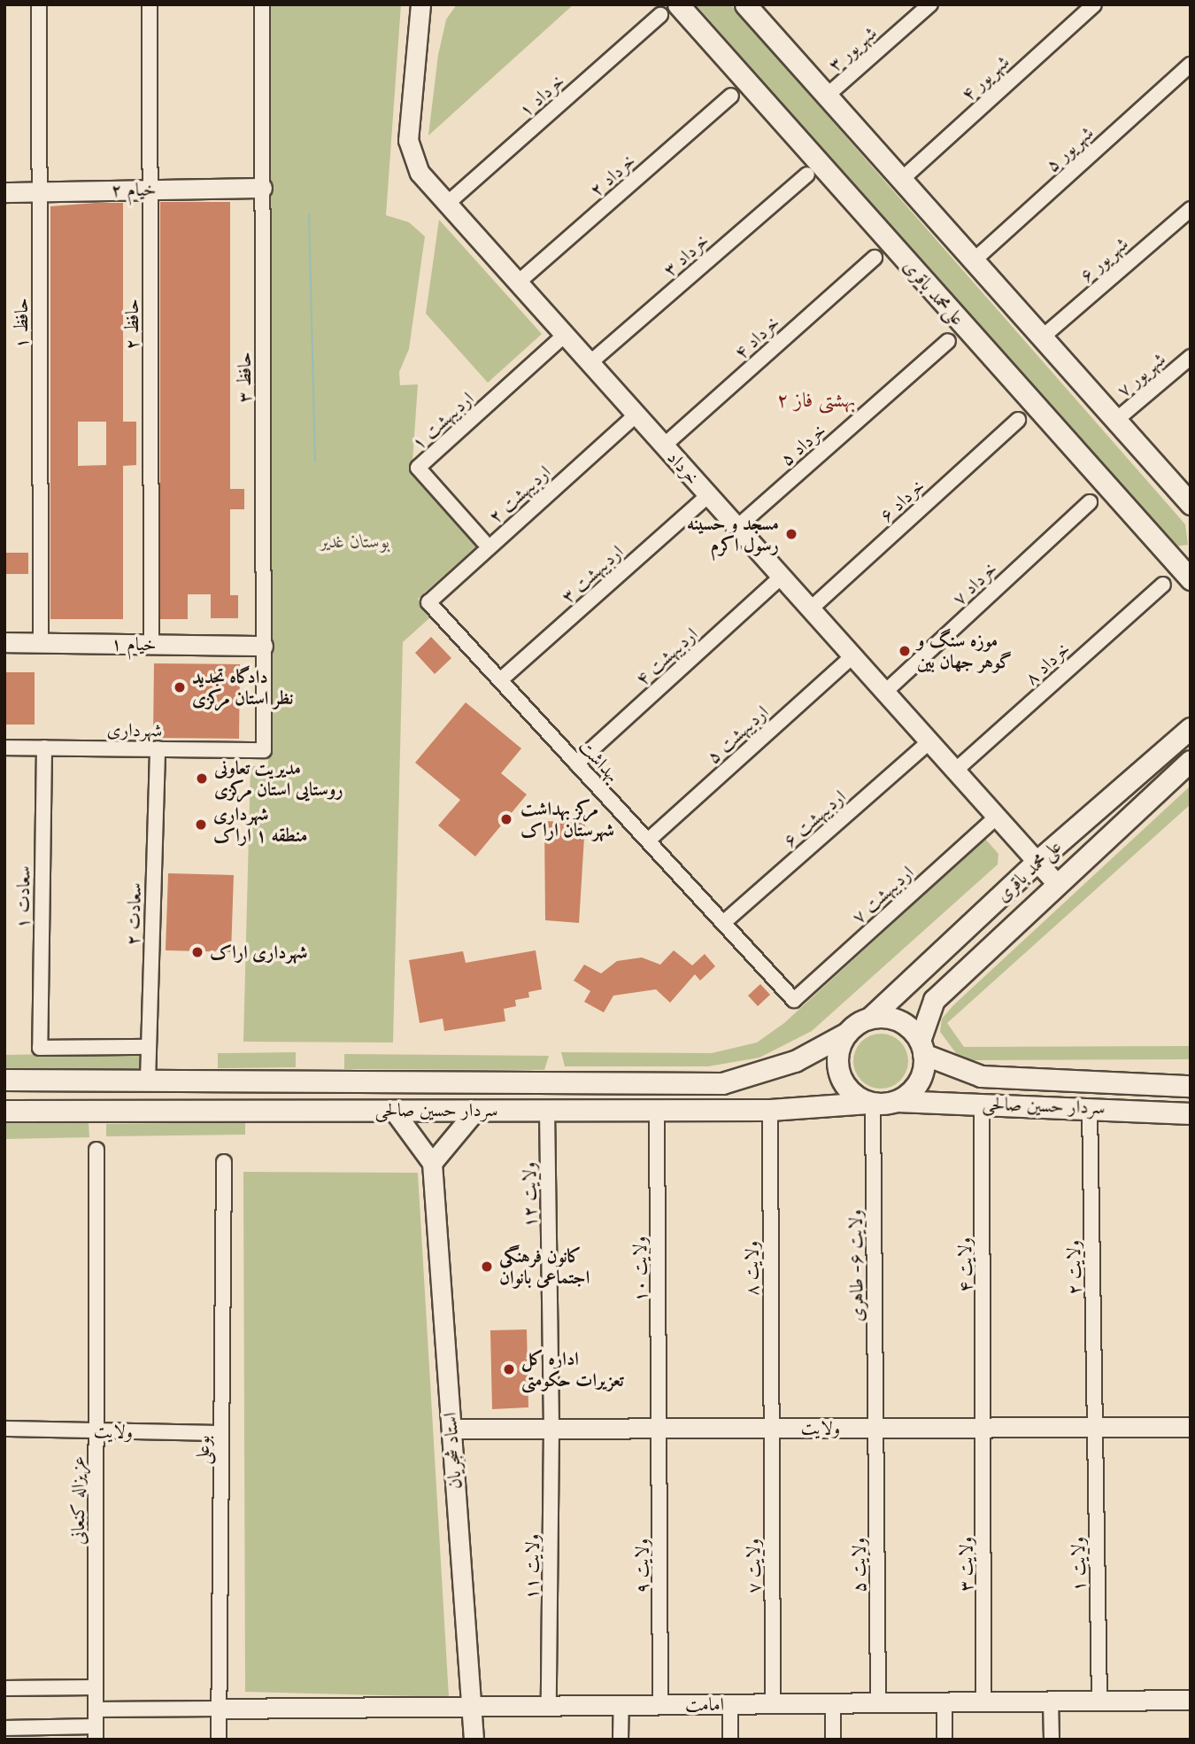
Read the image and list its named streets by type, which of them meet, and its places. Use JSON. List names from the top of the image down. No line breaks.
{"streets":{"main road":["علی‌محمد باقری","سردار حسین صالحی"],"street":["شهریور ۳","شهریور ۴","خرداد ۱","شهریور ۵","خرداد ۲","خیام ۲","خرداد ۳","شهریور ۶","حافظ ۱","حافظ ۲","خرداد ۴","شهریور ۷","حافظ ۳","اردیبهشت ۱","خرداد ۵","خرداد","اردیبهشت ۲","خرداد ۶","اردیبهشت ۳","خرداد ۷","خیام ۱","اردیبهشت ۴","خرداد ۸","شهرداری","اردیبهشت ۵","بهداشت","اردیبهشت ۶","اردیبهشت ۷","سعادت ۱","سعادت ۲","ولایت ۱۲","ولایت ۴","ولایت ۶- طاهری","ولایت ۲","ولایت ۸","ولایت ۱۰","ولایت","بوعلی","استاد شجریان","عزیزاله کنعانی","ولایت ۳","ولایت ۱","ولایت ۵","ولایت ۹","ولایت ۷","ولایت ۱۱","امامت"]},"crossings":[["خرداد ۱","خرداد"],["خرداد ۲","خرداد"],["خیام ۲","حافظ ۱"],["خیام ۲","حافظ ۲"],["خیام ۲","حافظ ۳"],["خرداد ۳","خرداد"],["علی‌محمد باقری","خرداد"],["علی‌محمد باقری","سردار حسین صالحی"],["علی‌محمد باقری","ولایت ۶- طاهری"],["حافظ ۱","خیام ۱"],["حافظ ۲","خیام ۱"],["خرداد ۴","خرداد"],["حافظ ۳","خیام ۱"],["حافظ ۳","شهرداری"],["اردیبهشت ۱","خرداد"],["خرداد ۵","خرداد"],["خرداد","اردیبهشت ۲"],["خرداد","خرداد ۶"],["خرداد","اردیبهشت ۳"],["خرداد","خرداد ۷"],["خرداد","اردیبهشت ۴"],["خرداد","خرداد ۸"],["خرداد","اردیبهشت ۵"],["خرداد","اردیبهشت ۶"],["خرداد","اردیبهشت ۷"],["اردیبهشت ۲","بهداشت"],["اردیبهشت ۳","بهداشت"],["اردیبهشت ۴","بهداشت"],["شهرداری","سعادت ۱"],["شهرداری","سعادت ۲"],["اردیبهشت ۵","بهداشت"],["بهداشت","اردیبهشت ۶"],["بهداشت","اردیبهشت ۷"],["سعادت ۱","سعادت ۲"],["سعادت ۲","سردار حسین صالحی"],["سردار حسین صالحی","ولایت ۱۲"],["سردار حسین صالحی","ولایت ۴"],["سردار حسین صالحی","ولایت ۶- طاهری"],["سردار حسین صالحی","ولایت ۲"],["سردار حسین صالحی","ولایت ۸"],["سردار حسین صالحی","ولایت ۱۰"],["ولایت ۱۲","ولایت"],["ولایت ۱۲","ولایت ۱۱"],["ولایت ۴","ولایت"],["ولایت ۴","ولایت ۳"],["ولایت ۶- طاهری","ولایت"],["ولایت ۶- طاهری","ولایت ۵"],["ولایت ۲","ولایت"],["ولایت ۲","ولایت ۱"],["ولایت ۸","ولایت"],["ولایت ۸","ولایت ۷"],["ولایت ۱۰","ولایت"],["ولایت ۱۰","ولایت ۹"],["ولایت","بوعلی"],["ولایت","استاد شجریان"],["ولایت","عزیزاله کنعانی"],["ولایت","ولایت ۳"],["ولایت","ولایت ۱"],["ولایت","ولایت ۵"],["ولایت","ولایت ۹"],["ولایت","ولایت ۷"],["ولایت","ولایت ۱۱"],["بوعلی","امامت"],["استاد شجریان","امامت"],["ولایت ۳","امامت"],["ولایت ۱","امامت"],["ولایت ۵","امامت"],["ولایت ۹","امامت"],["ولایت ۷","امامت"],["ولایت ۱۱","امامت"]],"districts":["بهشتی فاز ۲"],"parks":["بوستان غدیر"],"places":["مسجد و حسینه رسول اکرم","موزه سنگ و گوهر جهان بین","دادگاه تجدید نظر استان مرکزی","مدیریت تعاونی روستایی استان مرکزی","مرکز بهداشت شهرستان اراک","شهرداری منطقه ۱ اراک","شهرداری اراک","کانون فرهنگی اجتماعی بانوان","اداره کل تعزیرات حکومتی"]}
